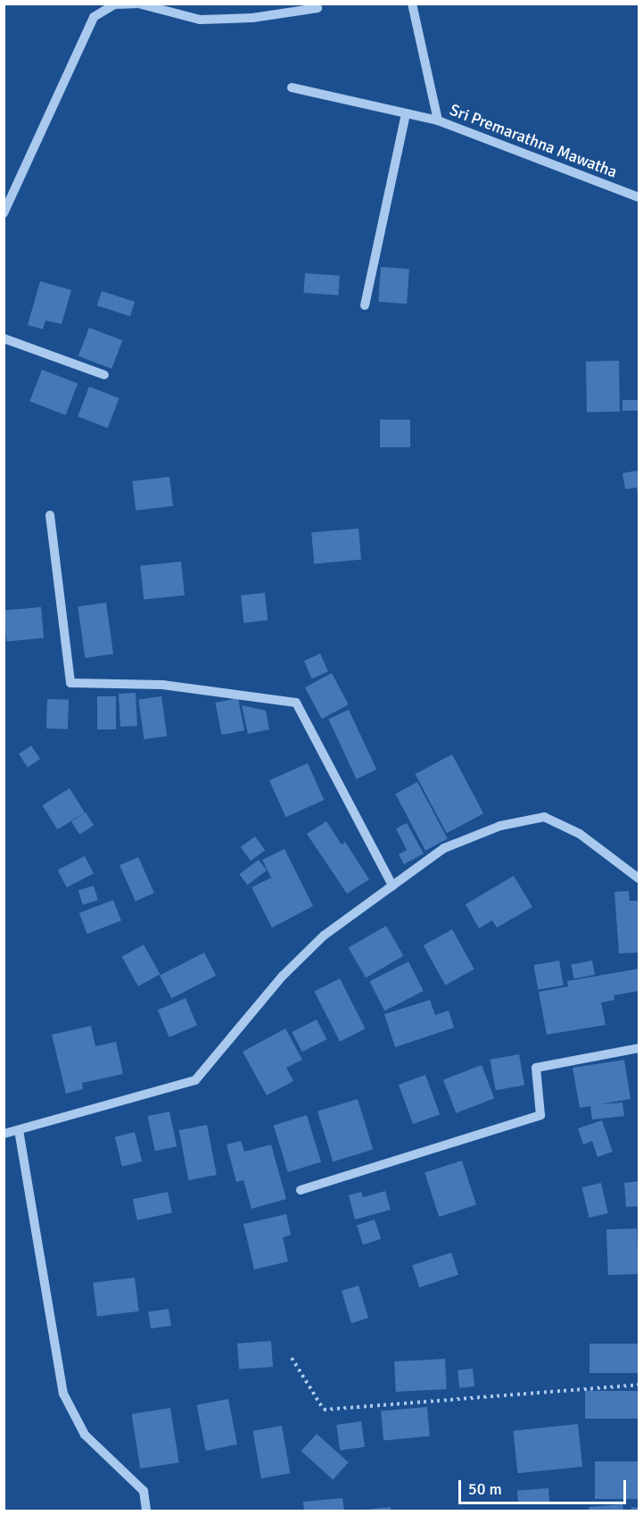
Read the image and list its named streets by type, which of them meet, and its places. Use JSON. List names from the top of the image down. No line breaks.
{"streets":{"street":["Sri Premarathna Mawatha"]},"scale_bar":"50 m"}
